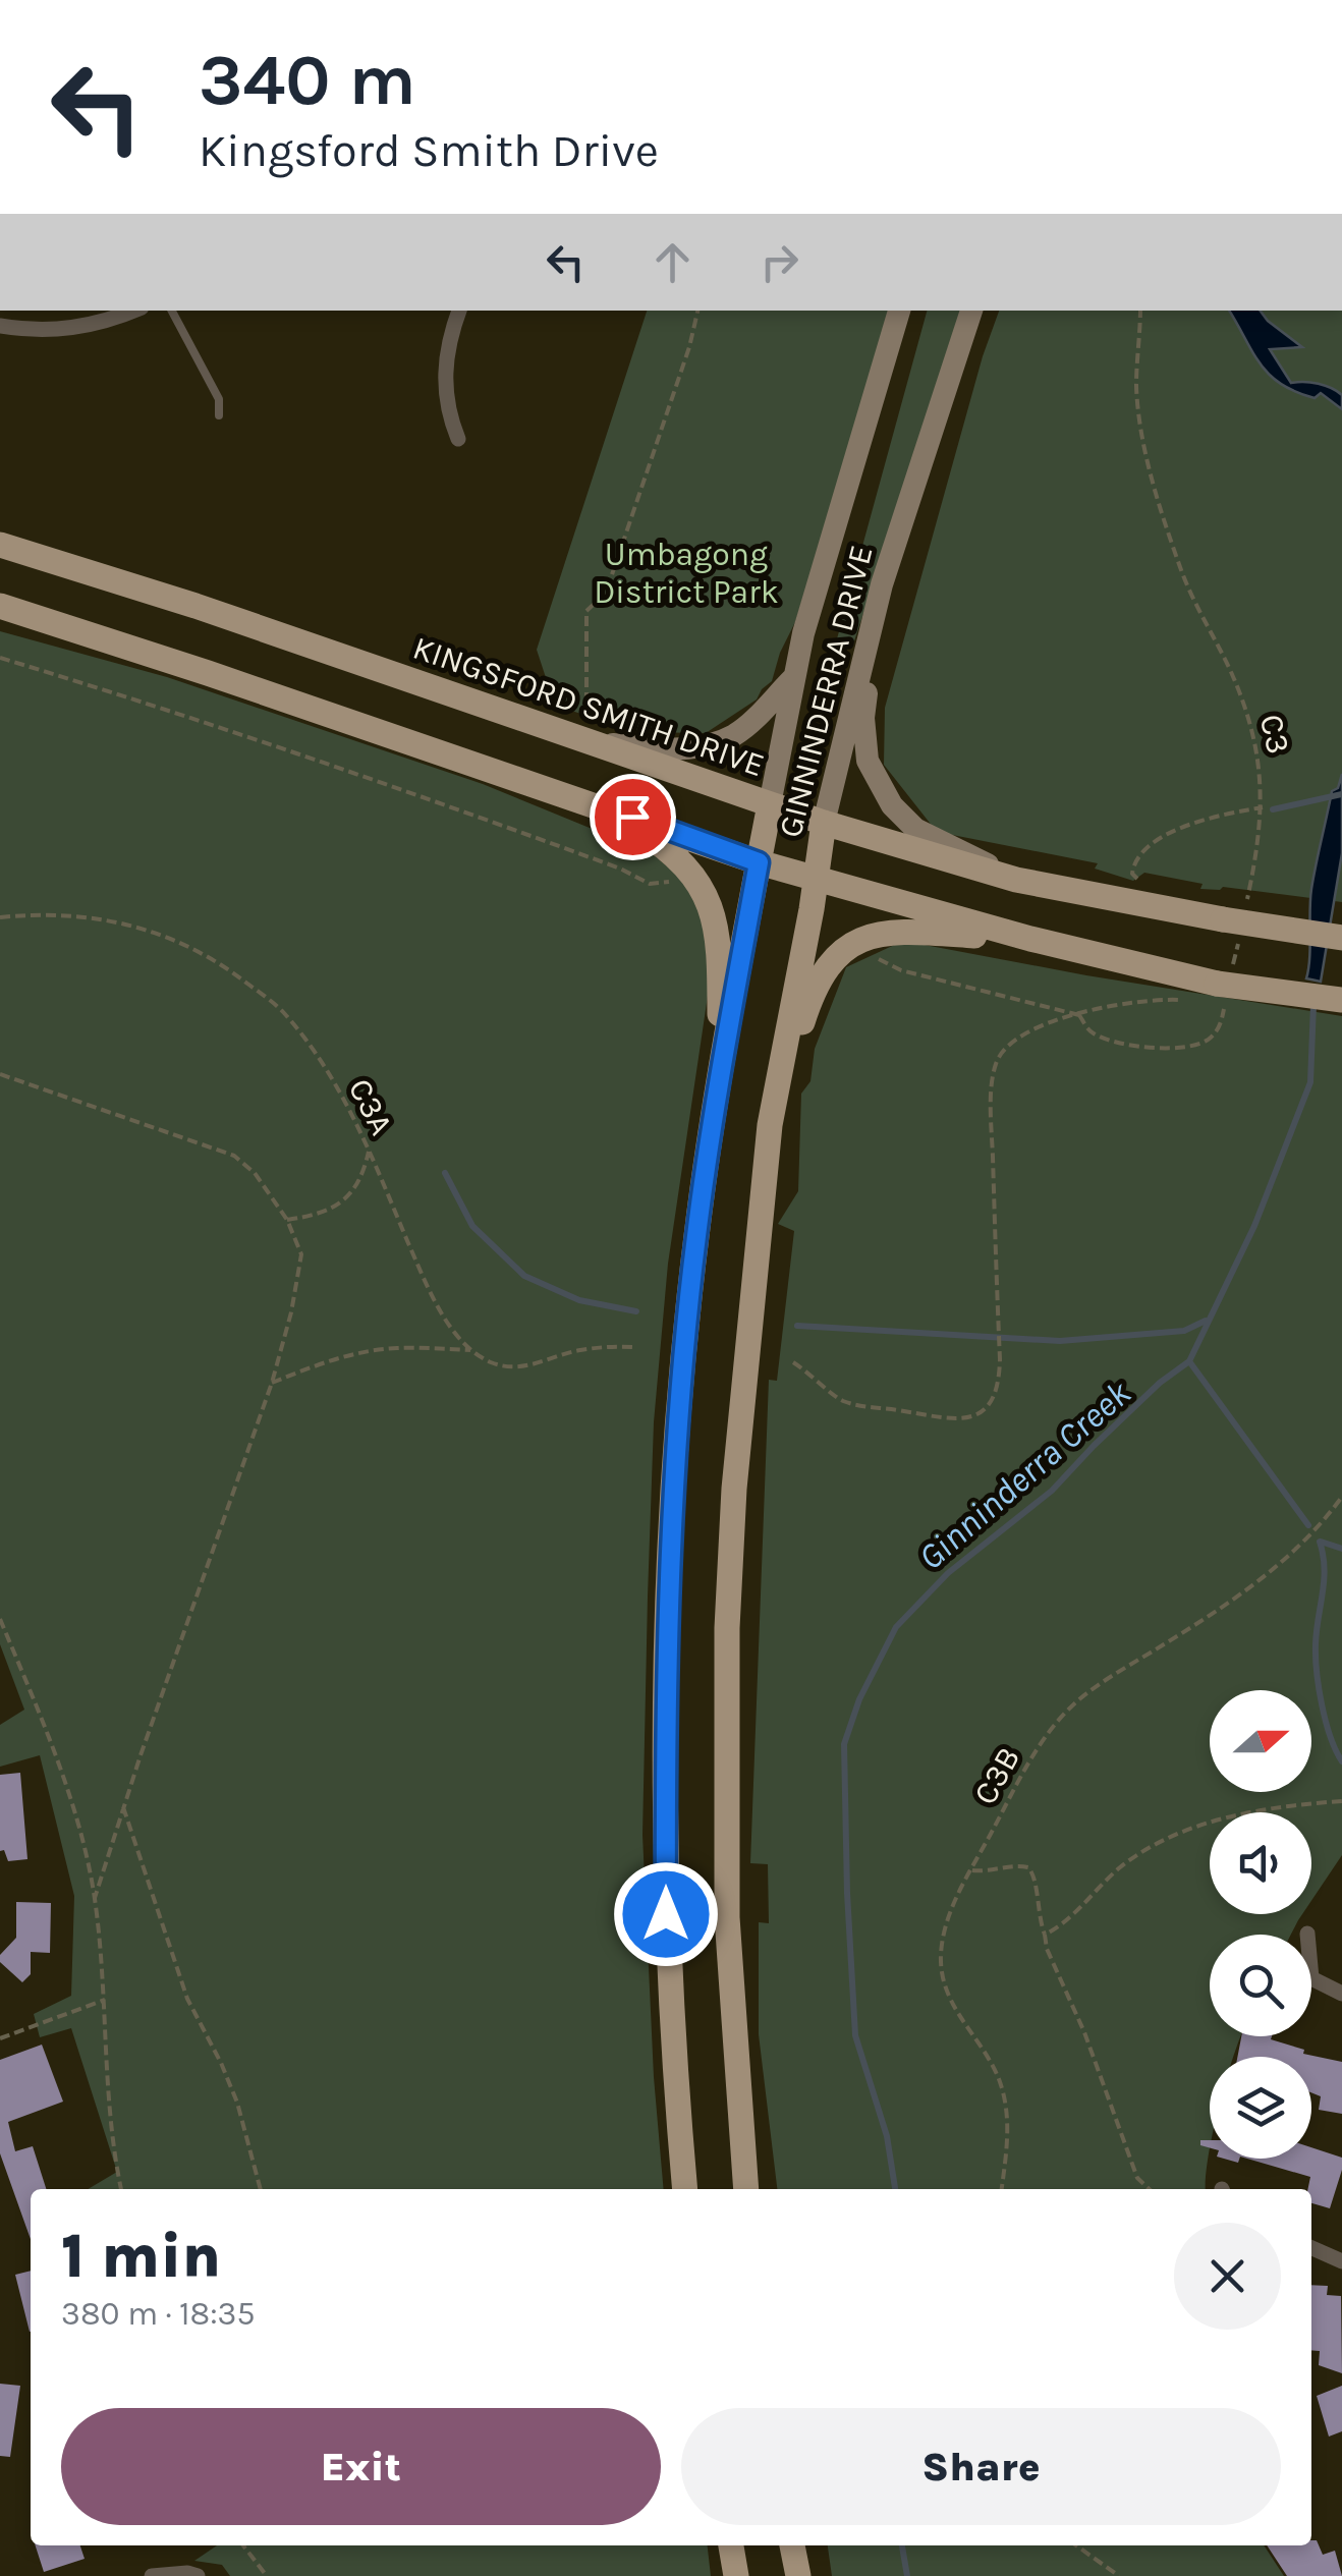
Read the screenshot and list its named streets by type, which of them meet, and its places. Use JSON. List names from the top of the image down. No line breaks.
{"streets":{"main road":["GINNINDERRA DRIVE","KINGSFORD SMITH DRIVE"],"path":["C3","C3A","C3B"]},"crossings":[["GINNINDERRA DRIVE","KINGSFORD SMITH DRIVE"],["KINGSFORD SMITH DRIVE","C3"]],"water":["Ginninderra Creek"],"parks":["Umbagong District Park"],"north":"right","page":{"turn":["340 m","Kingsford Smith Drive"],"heading":["1 min","380 m · 18:35"],"buttons":["Exit","Share"]}}
